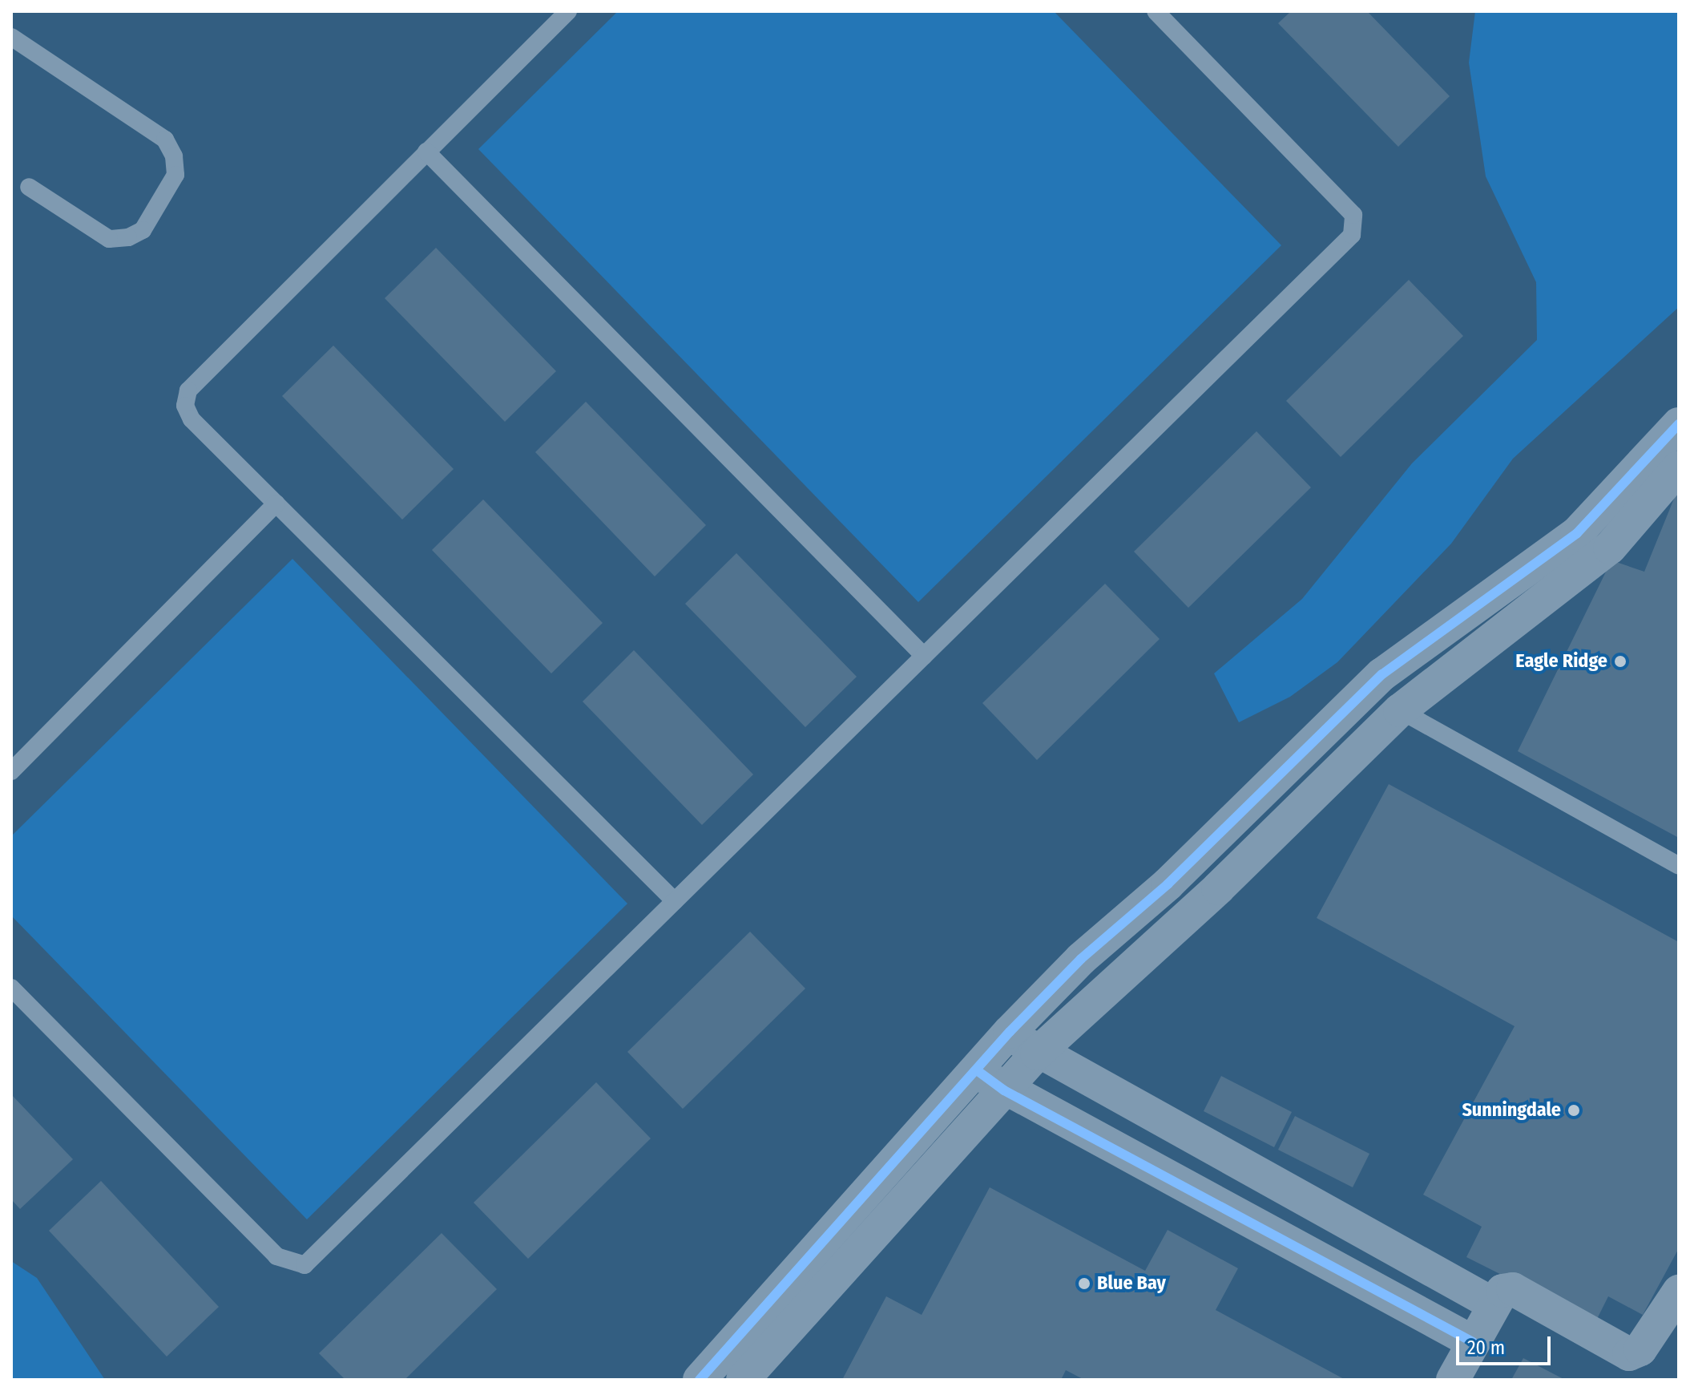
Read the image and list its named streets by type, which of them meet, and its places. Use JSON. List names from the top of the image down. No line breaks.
{"places":["Eagle Ridge","Sunningdale","Blue Bay"],"scale_bar":"20 m"}
